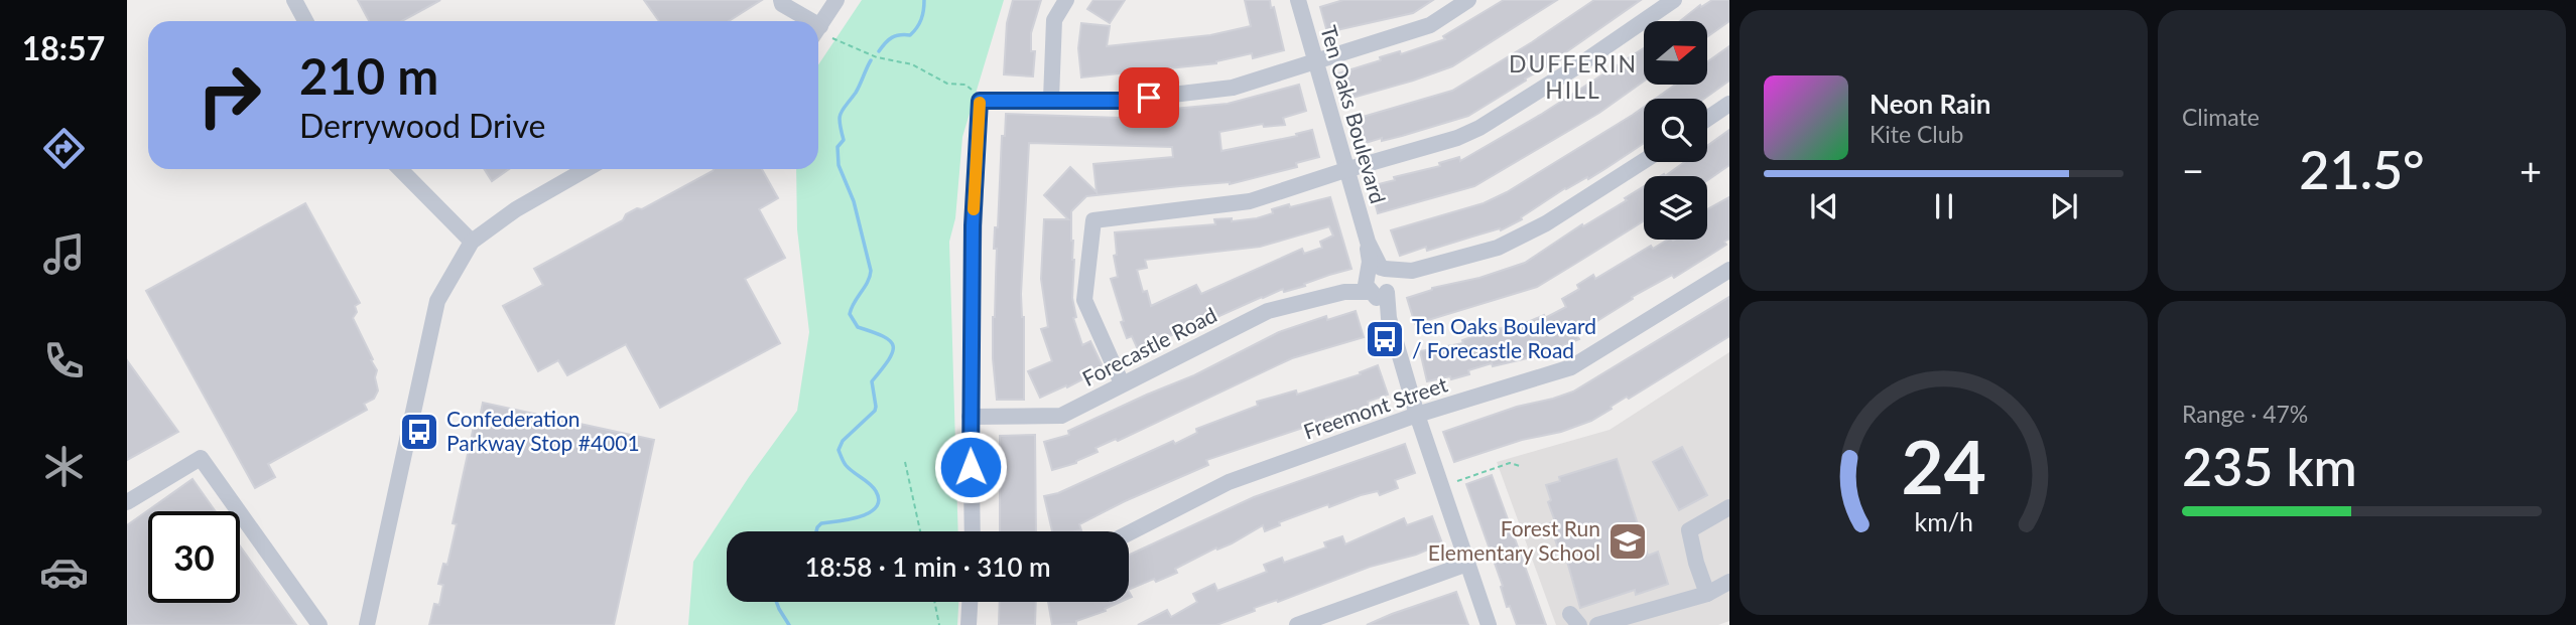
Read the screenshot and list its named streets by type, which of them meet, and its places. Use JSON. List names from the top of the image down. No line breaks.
{"streets":{"street":["Ten Oaks Boulevard","Forecastle Road","Freemont Street"]},"crossings":[["Ten Oaks Boulevard","Forecastle Road"],["Ten Oaks Boulevard","Freemont Street"]],"districts":["DUFFERIN HILL"],"places":{"bus stop":["Ten Oaks Boulevard / Forecastle Road","Confederation Parkway Stop #4001"],"school or university":["Forest Run Elementary School"]},"north":"right","page":{"tabs":"18:57","tile":["Climate",["Range · 47%","235 km"]],"turn":["210 m","Derrywood Drive"],"song":["Neon Rain","Kite Club"],"heat":["−","21.5°","+"],"limit":"30","trip":"18:58 · 1 min · 310 m","gauge":["24","km/h"]}}
